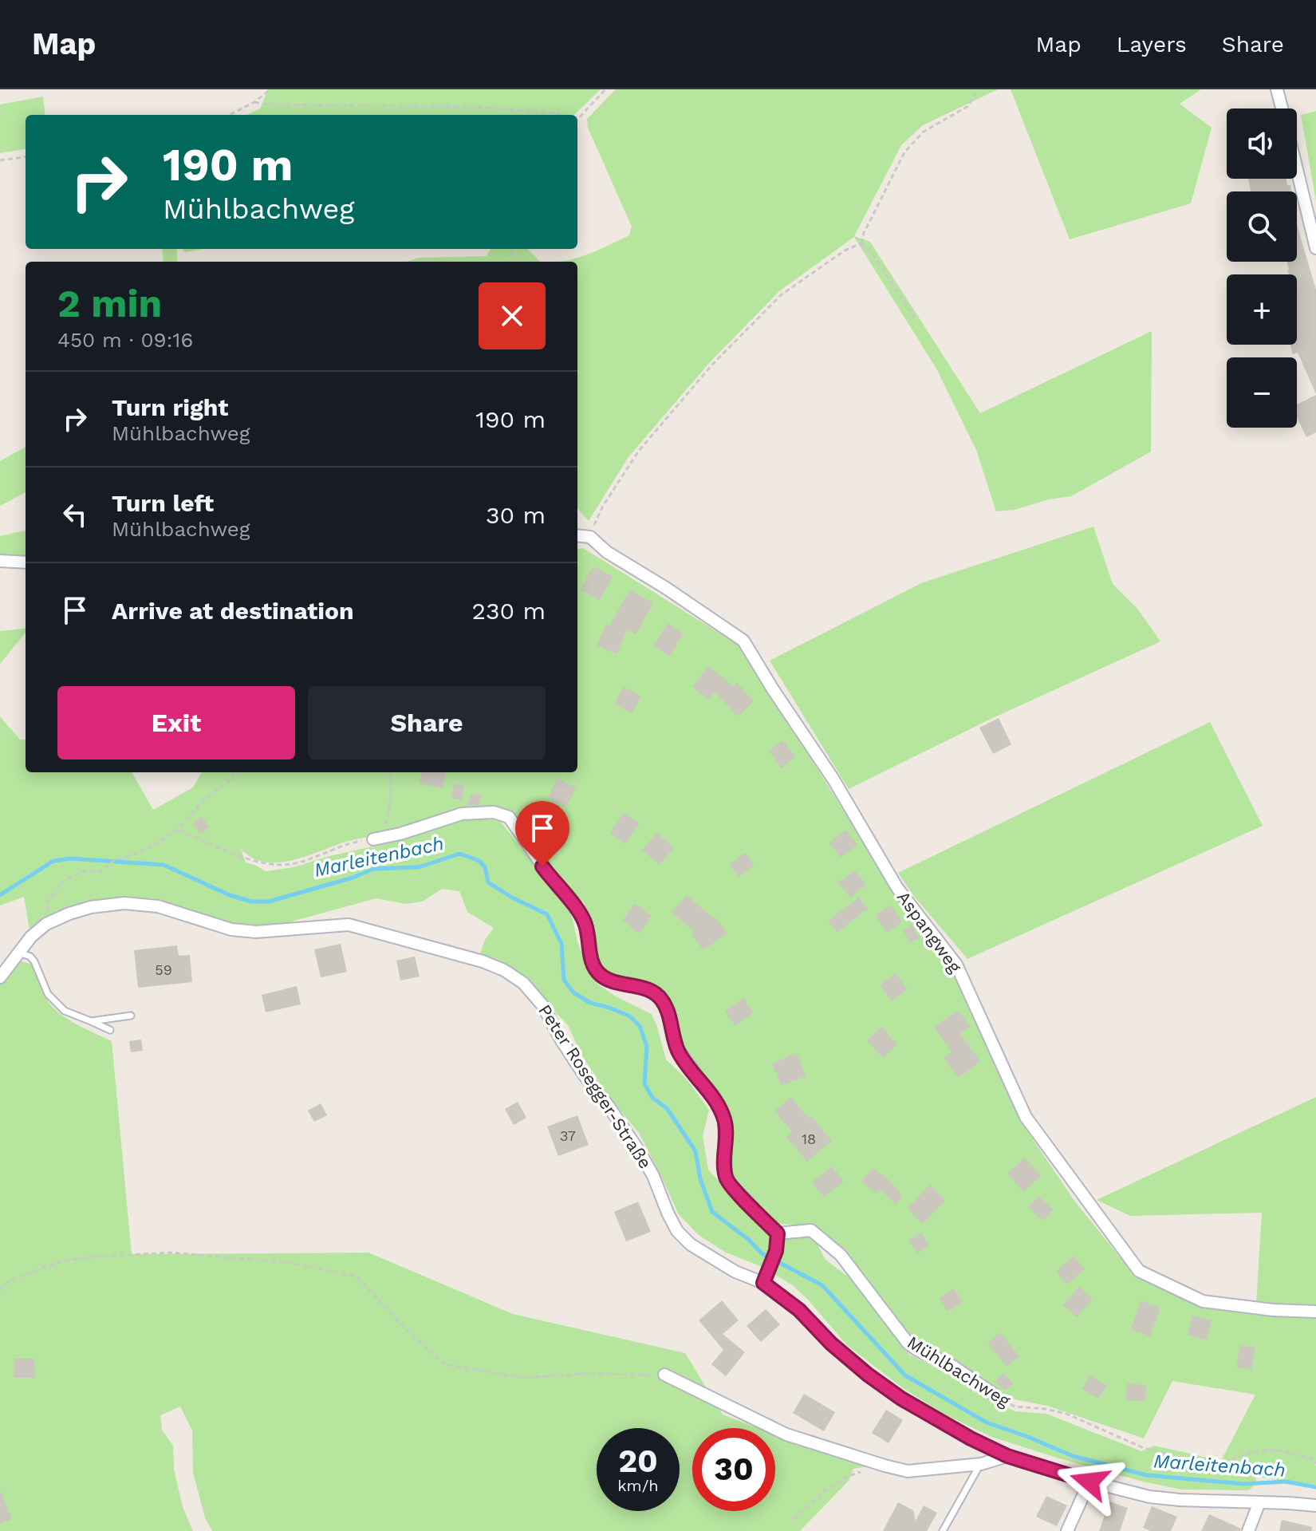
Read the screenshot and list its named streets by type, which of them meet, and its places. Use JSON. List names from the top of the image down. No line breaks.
{"streets":{"street":["Aspangweg","Peter Rosegger-Straße","Mühlbachweg"]},"water":["Marleitenbach"],"house_numbers":["59","37","18"],"page":{"header":"Map","nav":["Map","Layers","Share"],"map_buttons":["+","−"],"turn":["190 m","Mühlbachweg"],"heading":["2 min","450 m · 09:16"],"list":[{"name":"Turn right","note":"Mühlbachweg","value":"190 m"},{"name":"Turn left","note":"Mühlbachweg","value":"30 m"},{"name":"Arrive at destination","value":"230 m"}],"buttons":["Exit","Share"],"speed":"20 km/h","limit":"30"}}
